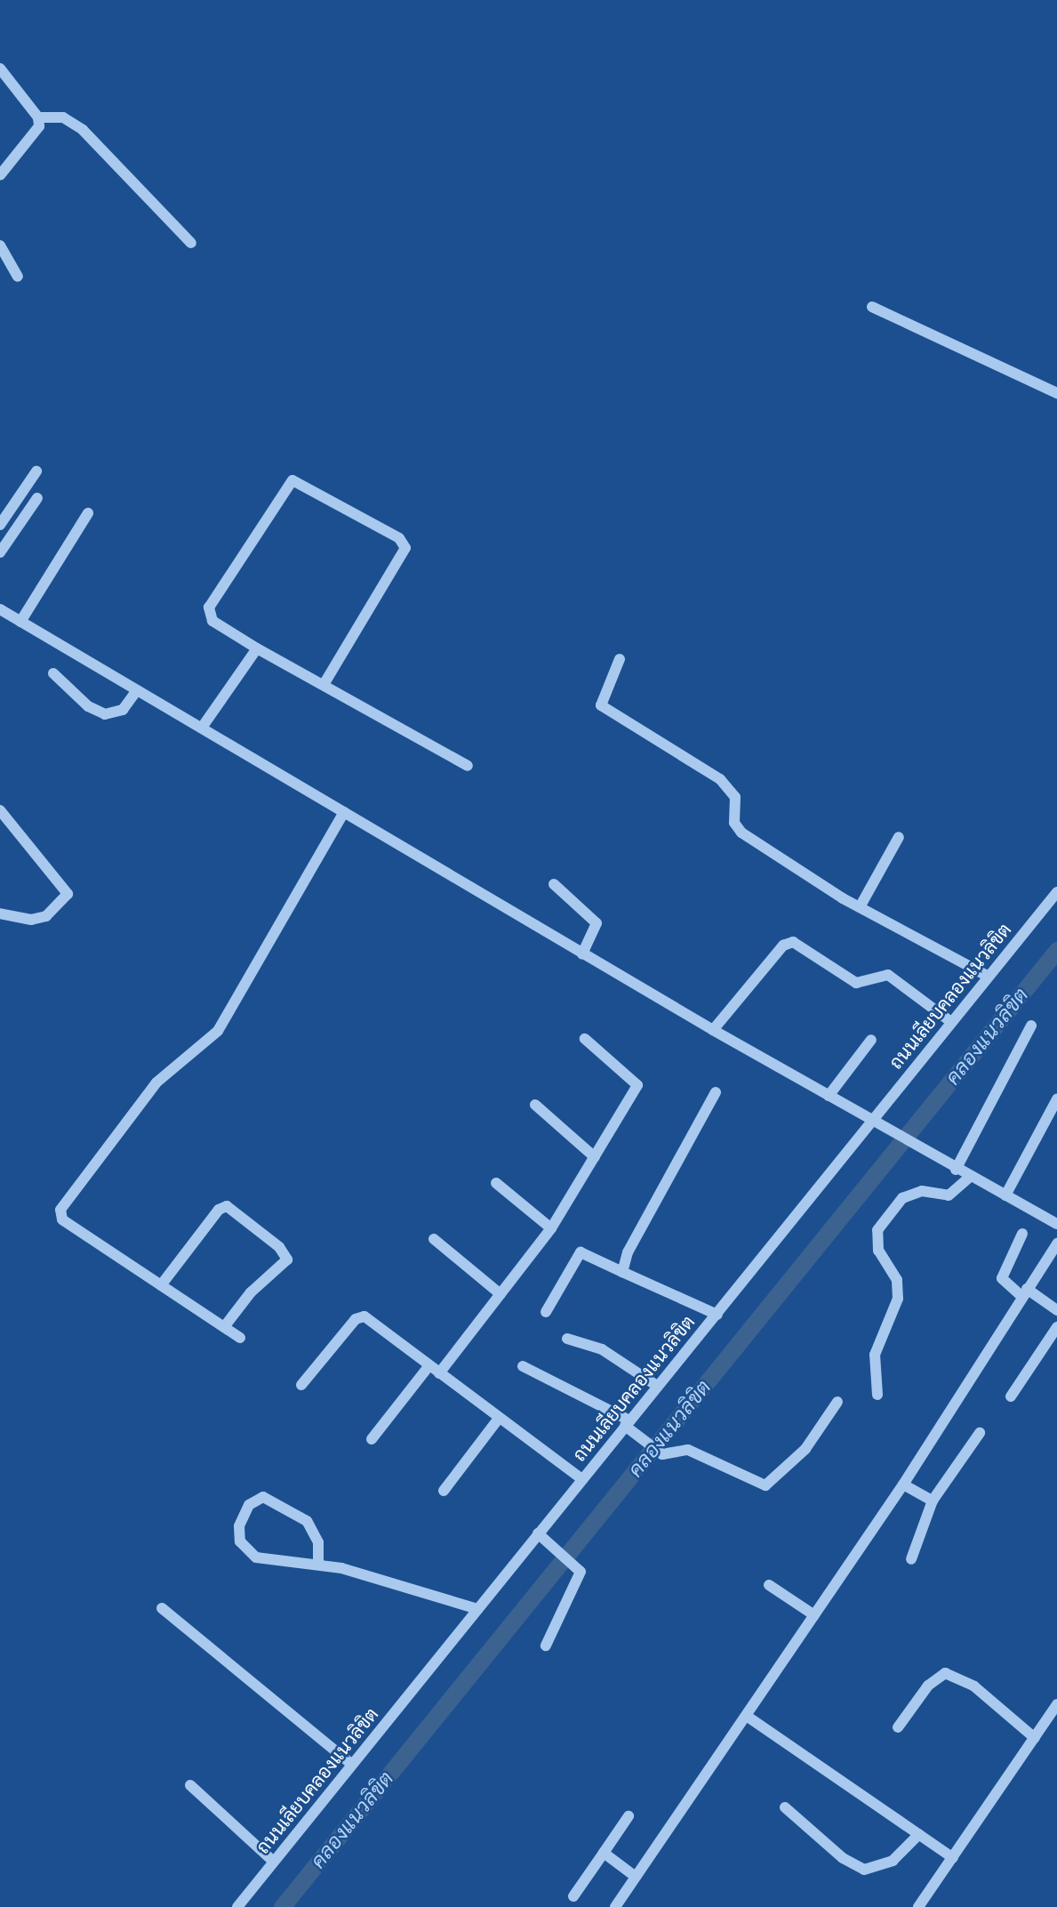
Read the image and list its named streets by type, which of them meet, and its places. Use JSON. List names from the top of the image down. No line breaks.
{"streets":{"street":["ถนนเลียบคลองแนวลิขิต"]},"water":["คลองแนวลิขิต"]}
